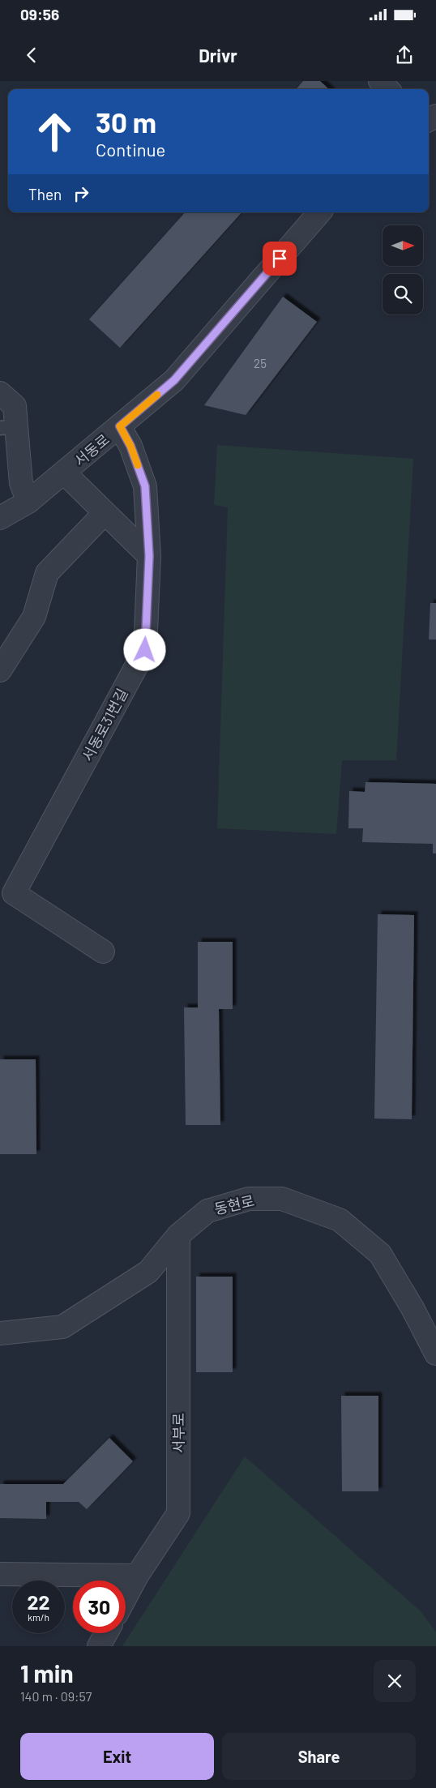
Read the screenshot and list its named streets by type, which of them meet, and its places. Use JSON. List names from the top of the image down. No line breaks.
{"streets":{"street":["서동로","서동로31번길","동현로","서부로"]},"crossings":[["동현로","서부로"]],"house_numbers":["25"],"north":"right","page":{"status":"09:56","header":"Drivr","turn":["30 m","Continue"],"then":"Then","speed":"22 km/h","limit":"30","heading":["1 min","140 m · 09:57"],"buttons":["Exit","Share"]}}
